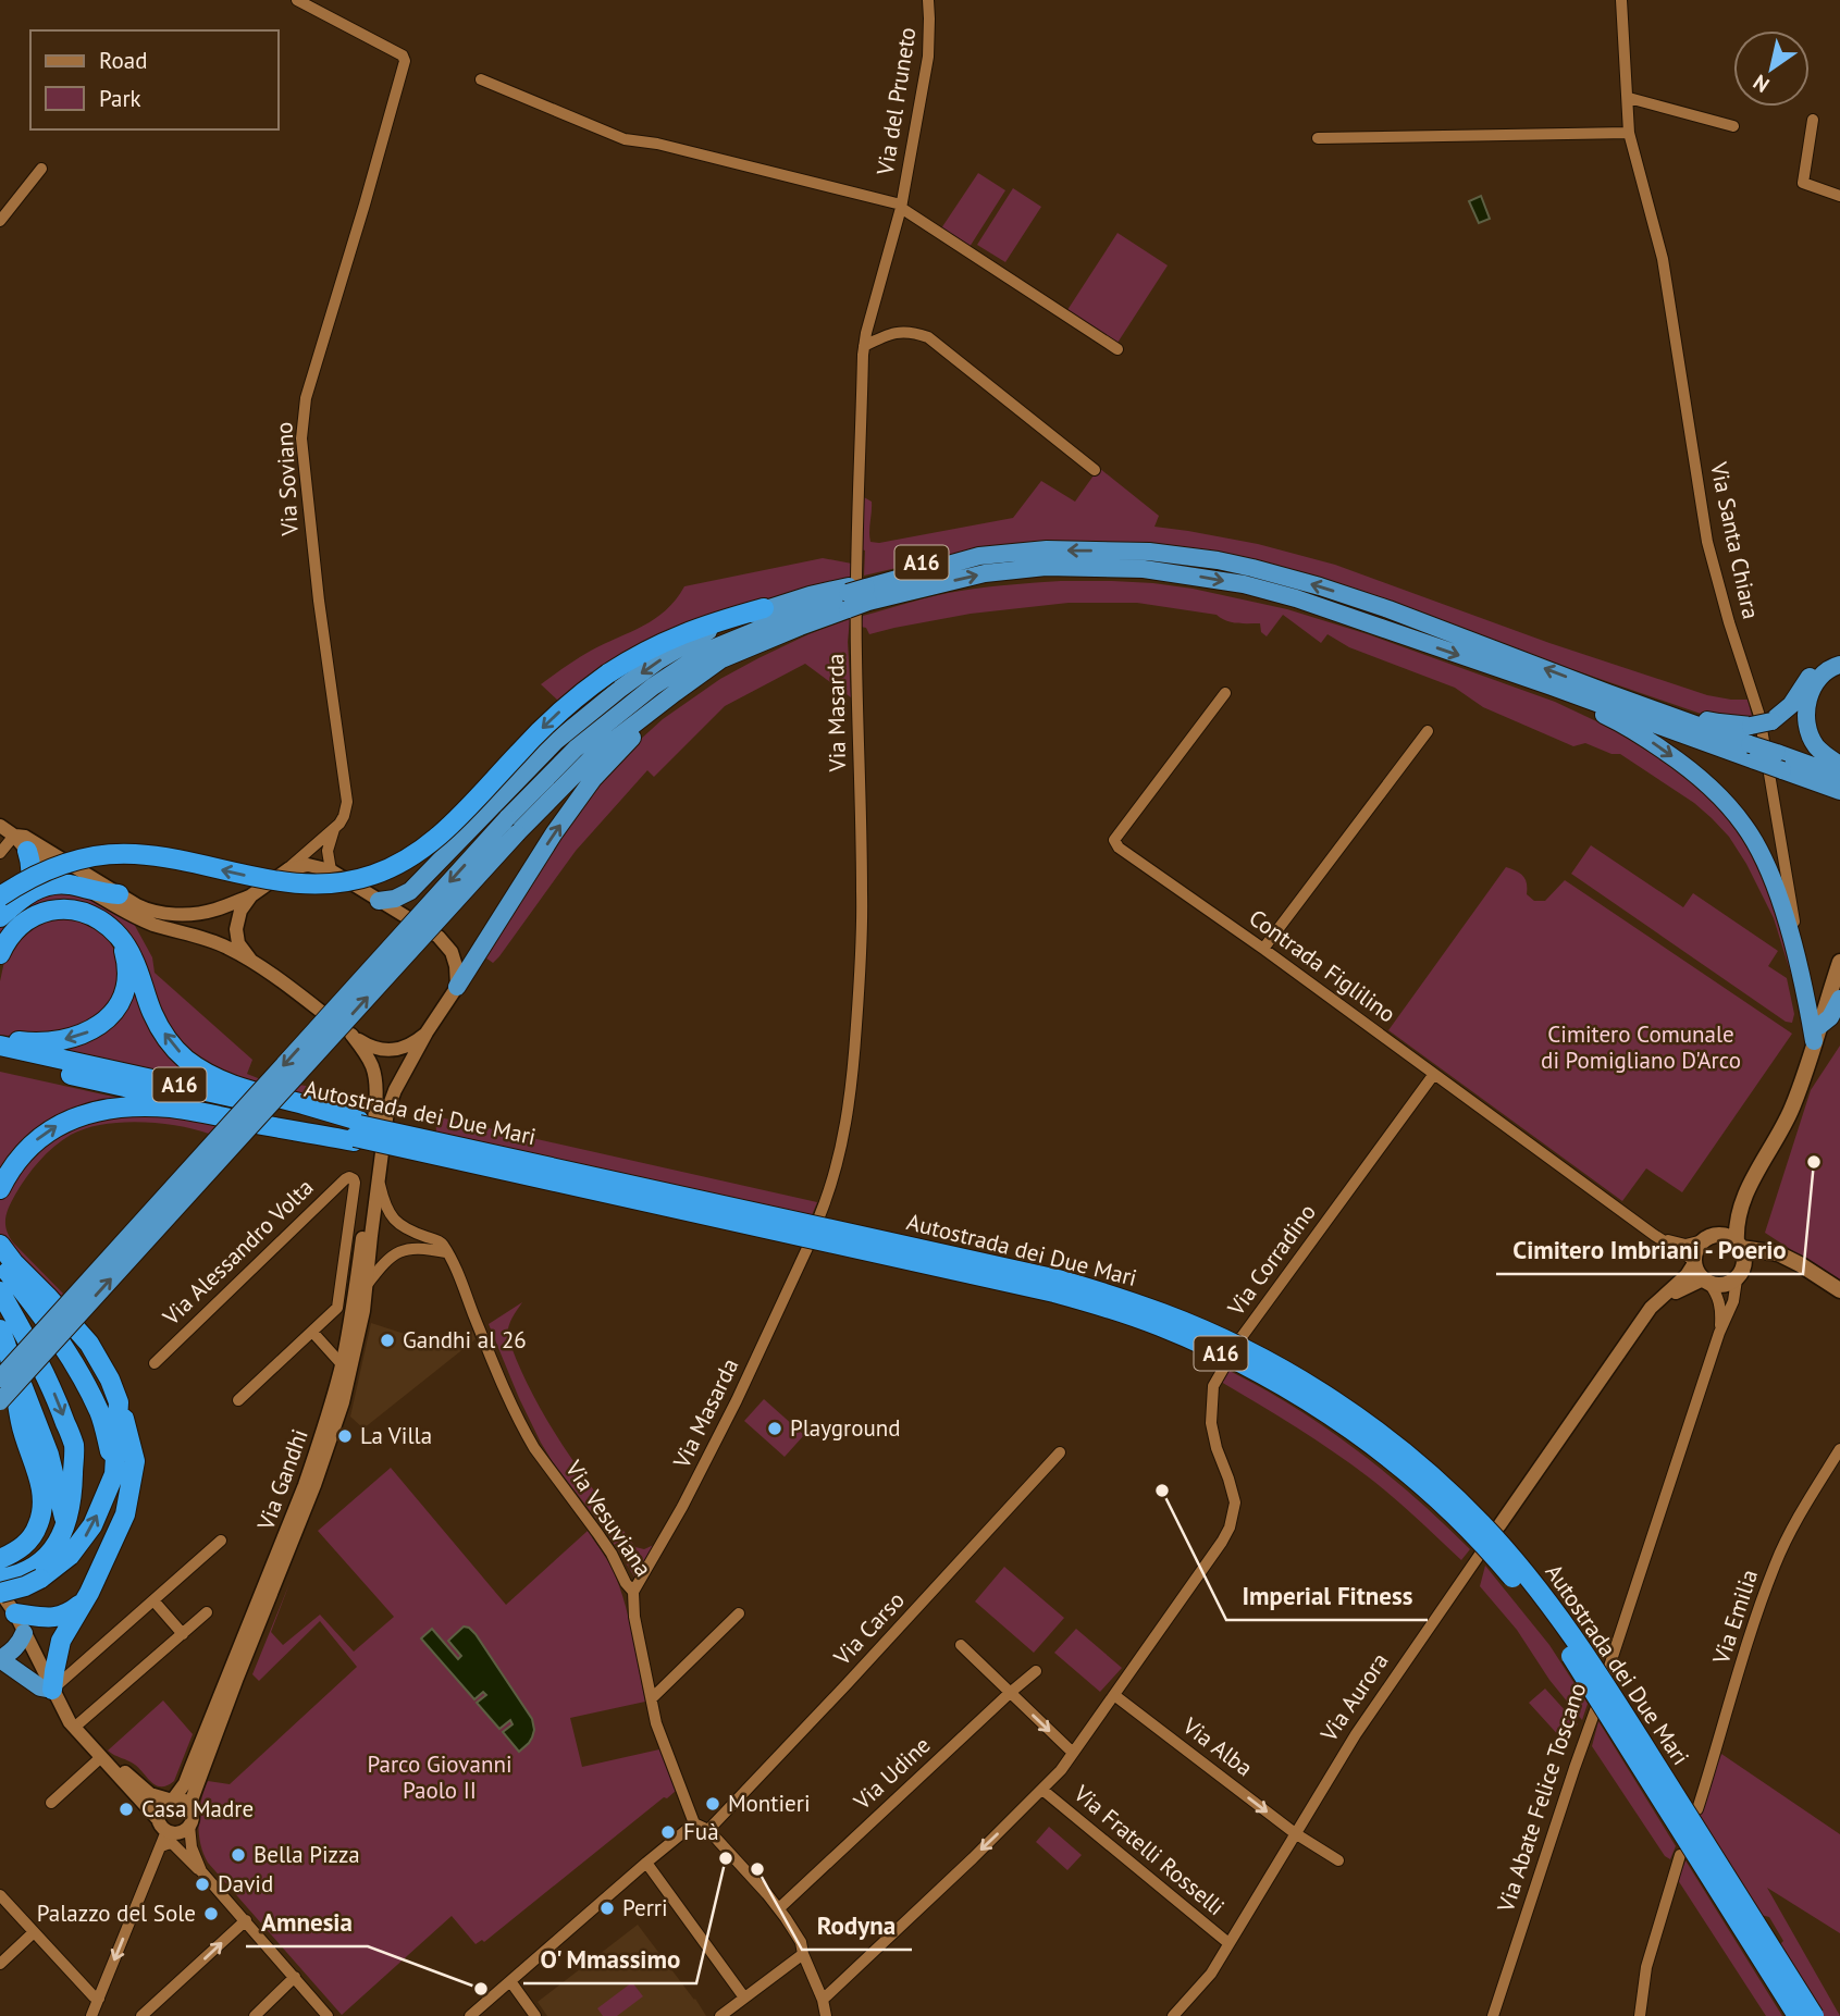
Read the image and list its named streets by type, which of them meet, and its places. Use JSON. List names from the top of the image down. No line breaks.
{"streets":{"highway":["A16","Autostrada dei Due Mari"],"street":["Via del Pruneto","Via Soviano","Via Santa Chiara","Via Masarda","Contrada Figlilino","Via Alessandro Volta","Via Corradino","Via Gandhi","Via Vesuviana","Via Emilia","Via Carso","Via Aurora","Via Alba","Via Udine","Via Abate Felice Toscano","Via Fratelli Rosselli"]},"crossings":[["Via del Pruneto","Via Masarda"],["Via Masarda","Via Vesuviana"],["Contrada Figlilino","Via Corradino"],["Contrada Figlilino","Via Aurora"],["Contrada Figlilino","Via Abate Felice Toscano"],["Via Corradino","Via Alba"],["Via Corradino","Via Fratelli Rosselli"],["Via Aurora","Via Alba"],["Via Aurora","Via Abate Felice Toscano"],["Via Aurora","Via Fratelli Rosselli"]],"one_way":["Via Alba"],"parks":["Cimitero Comunale di Pomigliano D'Arco","Parco Giovanni Paolo II"],"places":["Cimitero Imbriani - Poerio","Gandhi al 26","Playground","La Villa","Imperial Fitness","Montieri","Casa Madre","Fuà","Bella Pizza","O' Mmassimo","Rodyna","David","Perri","Palazzo del Sole","Amnesia"],"legend":["Road","Park"],"north":"bottom left"}
